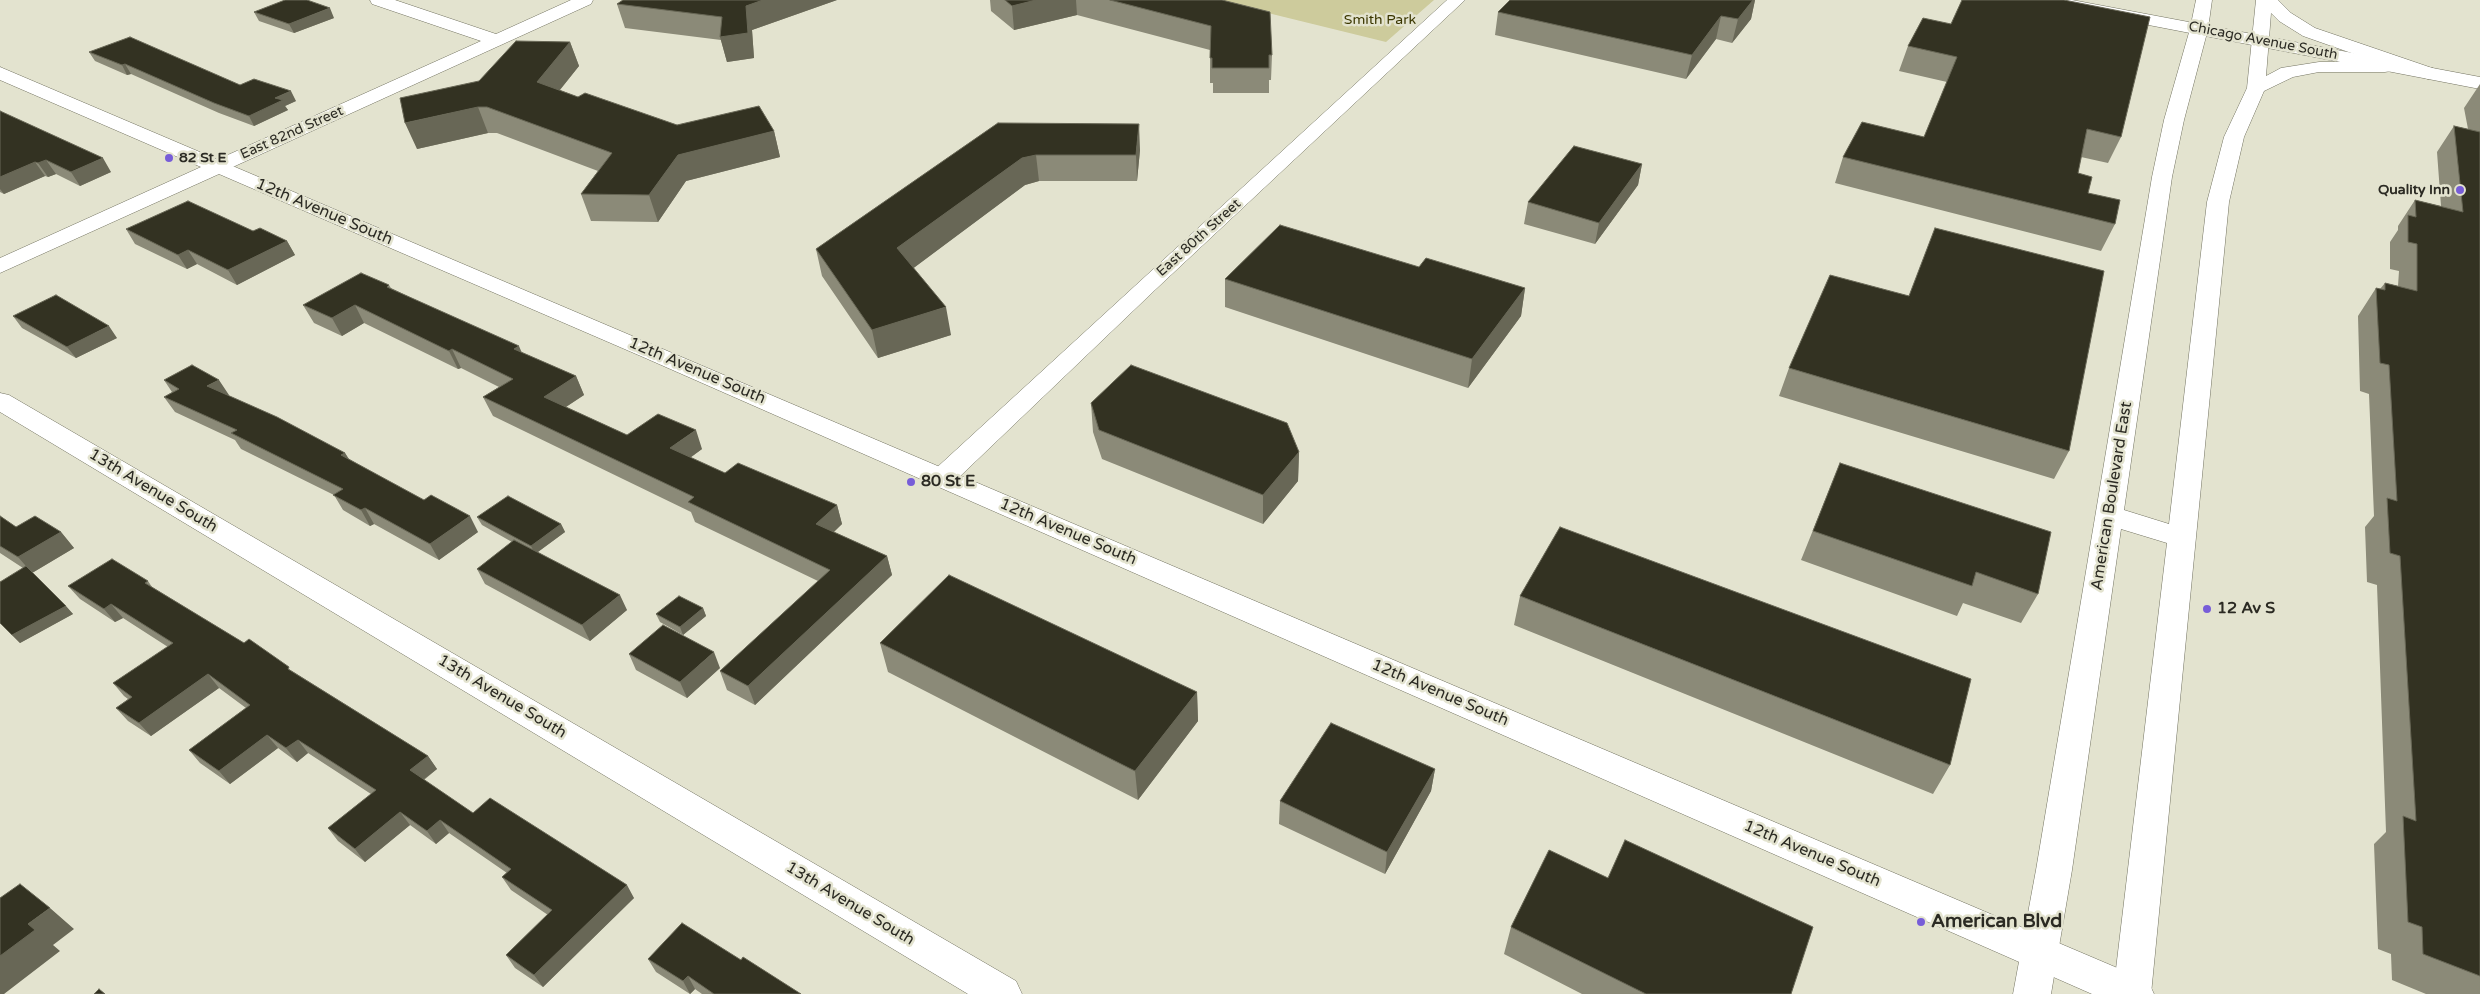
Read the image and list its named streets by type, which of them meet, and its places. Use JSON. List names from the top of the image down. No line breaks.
{"streets":{"street":["Chicago Avenue South","East 82nd Street","12th Avenue South","East 80th Street","13th Avenue South","American Boulevard East"]},"crossings":[["Chicago Avenue South","American Boulevard East"],["East 82nd Street","12th Avenue South"],["12th Avenue South","East 80th Street"],["12th Avenue South","American Boulevard East"]],"parks":["Smith Park"],"places":["82 St E","Quality Inn","80 St E","12 Av S","American Blvd"]}
